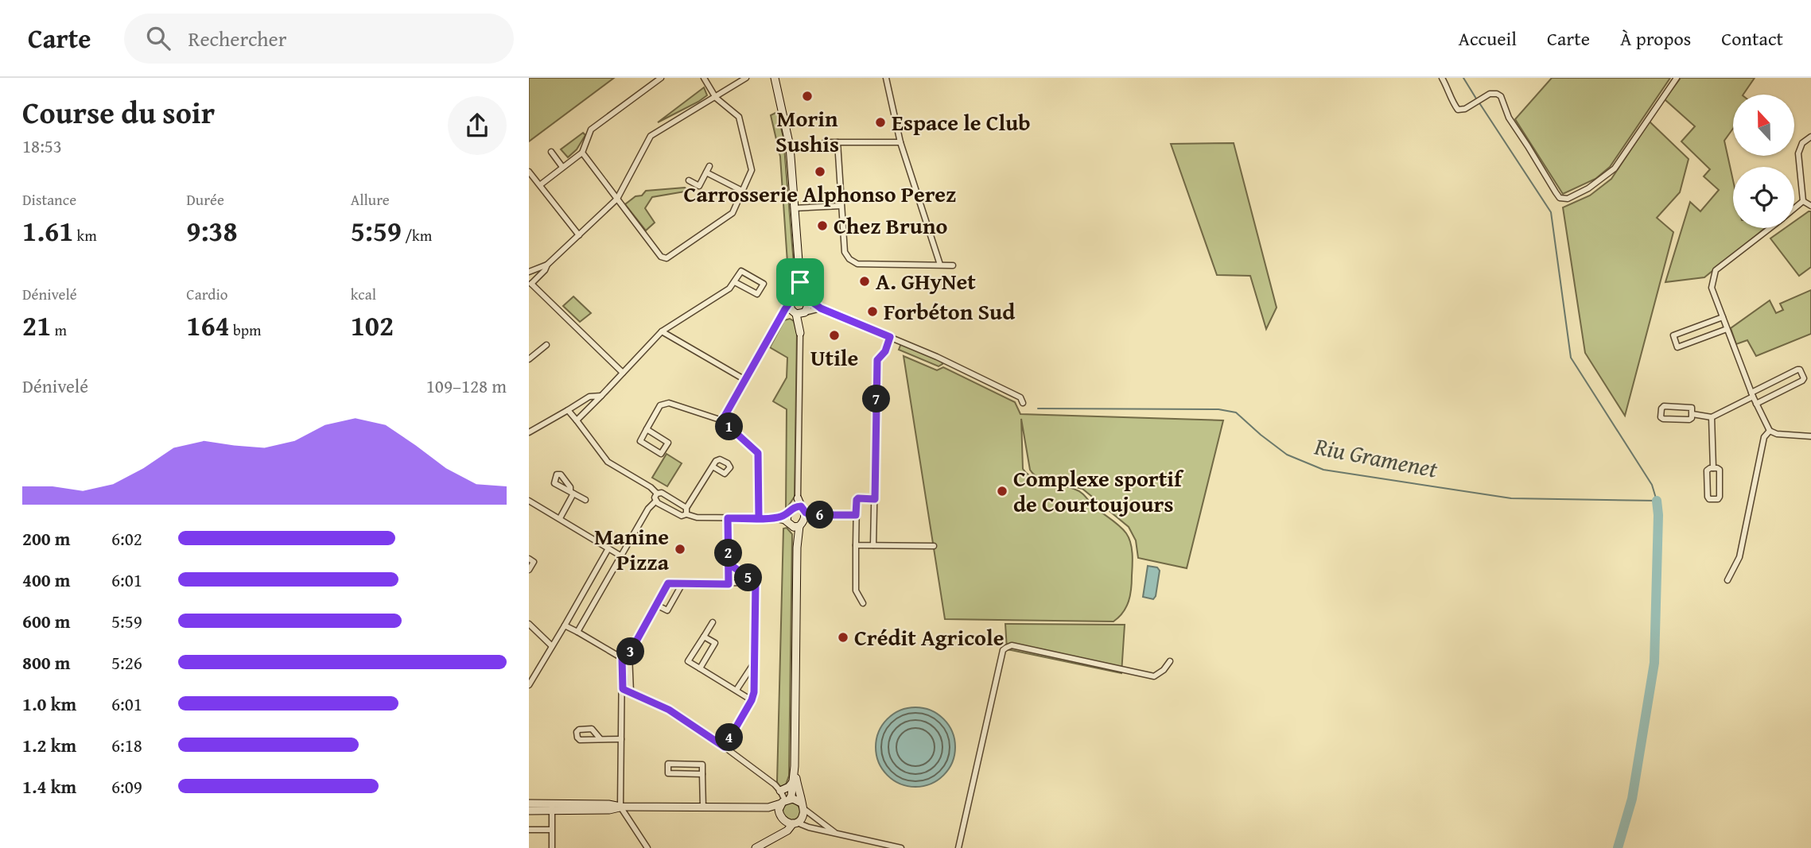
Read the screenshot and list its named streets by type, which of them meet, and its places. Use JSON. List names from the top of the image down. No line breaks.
{"water":["Riu Gramenet"],"places":["Morin Sushis","Espace le Club","Carrosserie Alphonso Perez","Chez Bruno","A. GHyNet","Forbéton Sud","Utile","Complexe sportif de Courtoujours","Manine Pizza","Crédit Agricole"],"north":"top","page":{"header":"Carte","search":"Rechercher","nav":["Accueil","Carte","À propos","Contact"],"heading":["Course du soir","18:53"],"stats":[["Distance","1.61 km"],["Durée","9:38"],["Allure","5:59 /km"],["Dénivelé","21 m"],["Cardio","164 bpm"],["kcal","102"]],"chart":["Dénivelé","109–128 m"],"pins":["7","1","6","2","5","3","4"],"list":[{"name":"200 m","note":"6:02"},{"name":"400 m","note":"6:01"},{"name":"600 m","note":"5:59"},{"name":"800 m","note":"5:26"},{"name":"1.0 km","note":"6:01"},{"name":"1.2 km","note":"6:18"},{"name":"1.4 km","note":"6:09"}]}}
